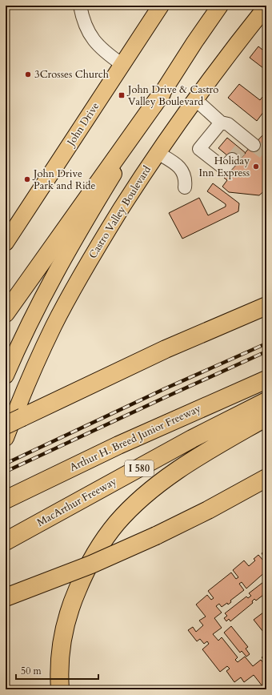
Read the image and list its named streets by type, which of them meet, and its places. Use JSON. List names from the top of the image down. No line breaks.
{"streets":{"highway":["Arthur H. Breed Junior Freeway","I 580","MacArthur Freeway"],"main road":["John Drive","Castro Valley Boulevard"]},"places":{"other":["3Crosses Church","Holiday Inn Express","John Drive Park and Ride"],"transit":["John Drive & Castro Valley Boulevard"]},"scale_bar":"50 m"}
